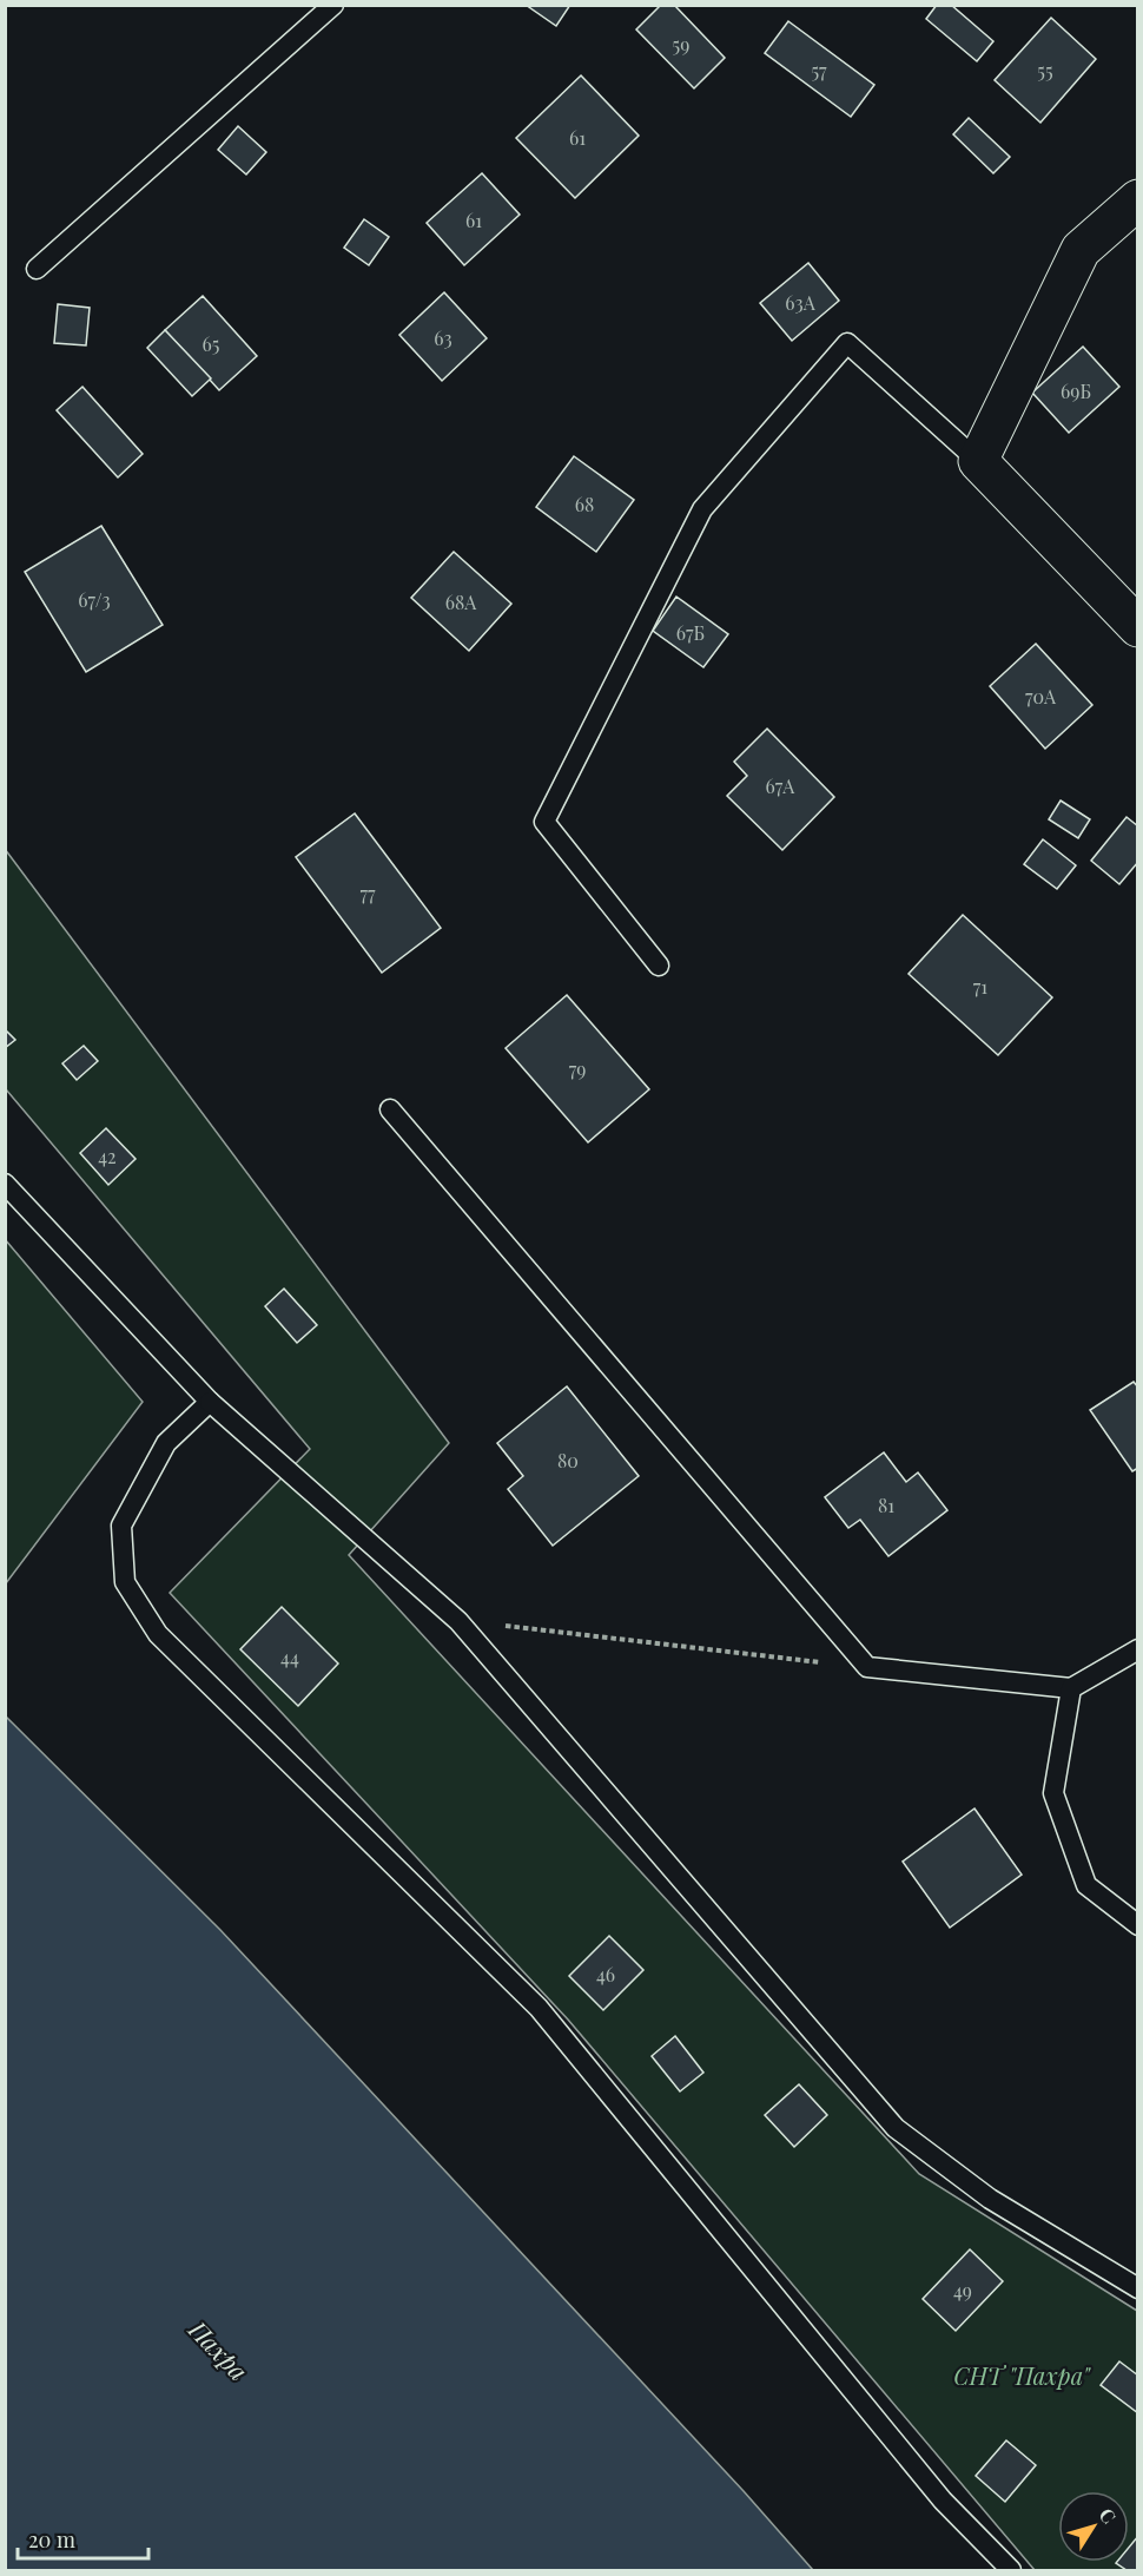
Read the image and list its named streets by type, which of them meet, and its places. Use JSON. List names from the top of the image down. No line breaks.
{"water":["Пахра"],"parks":["СНТ \"Пахра\""],"house_numbers":["59","57","55","61","61","63А","63","65","69Б","68","67/3","68А","67Б","70А","67А","77","71","79","42","80","81","44","46","49"],"scale_bar":"20 m","north":"top right"}
